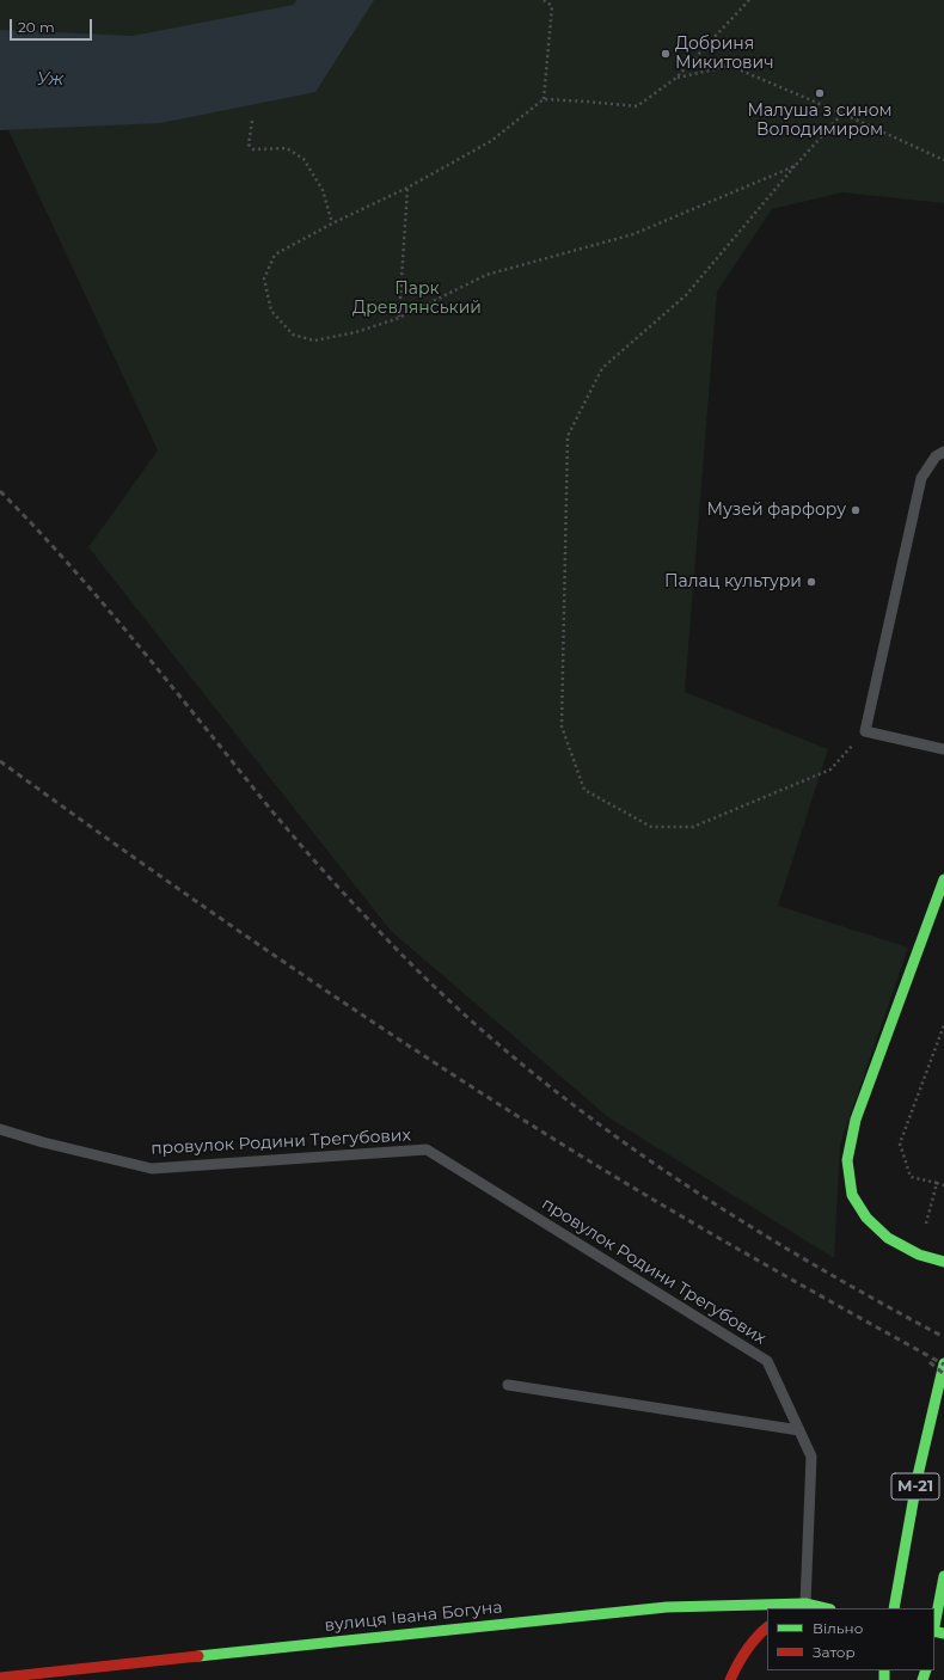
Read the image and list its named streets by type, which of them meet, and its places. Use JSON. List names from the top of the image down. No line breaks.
{"streets":{"main road":["М-21","вулиця Івана Богуна"],"lane":["провулок Родини Трегубових"]},"water":["Уж"],"parks":["Парк Древлянський"],"places":["Добриня Микитович","Малуша з сином Володимиром","Музей фарфору","Палац культури"],"legend":["Вільно","Затор"],"scale_bar":"20 m"}
